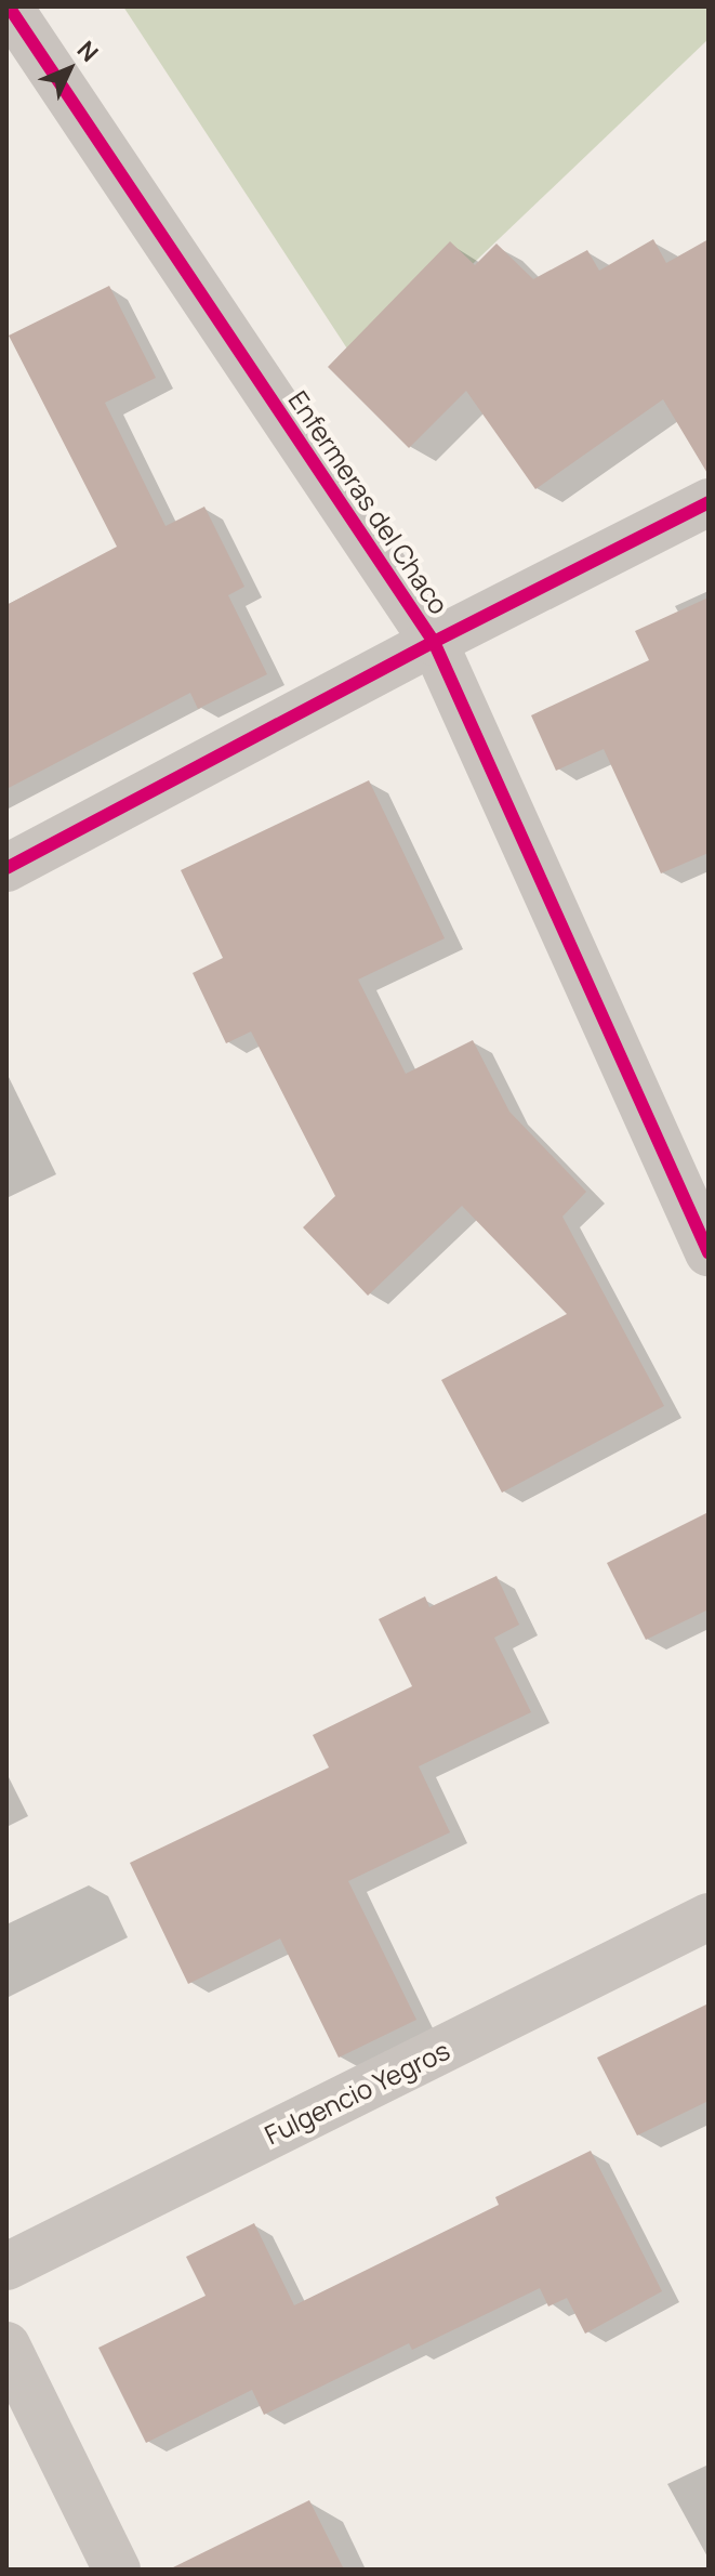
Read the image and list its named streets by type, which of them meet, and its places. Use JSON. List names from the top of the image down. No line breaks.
{"streets":{"street":["Enfermeras del Chaco","Fulgencio Yegros"]},"north":"top right"}
